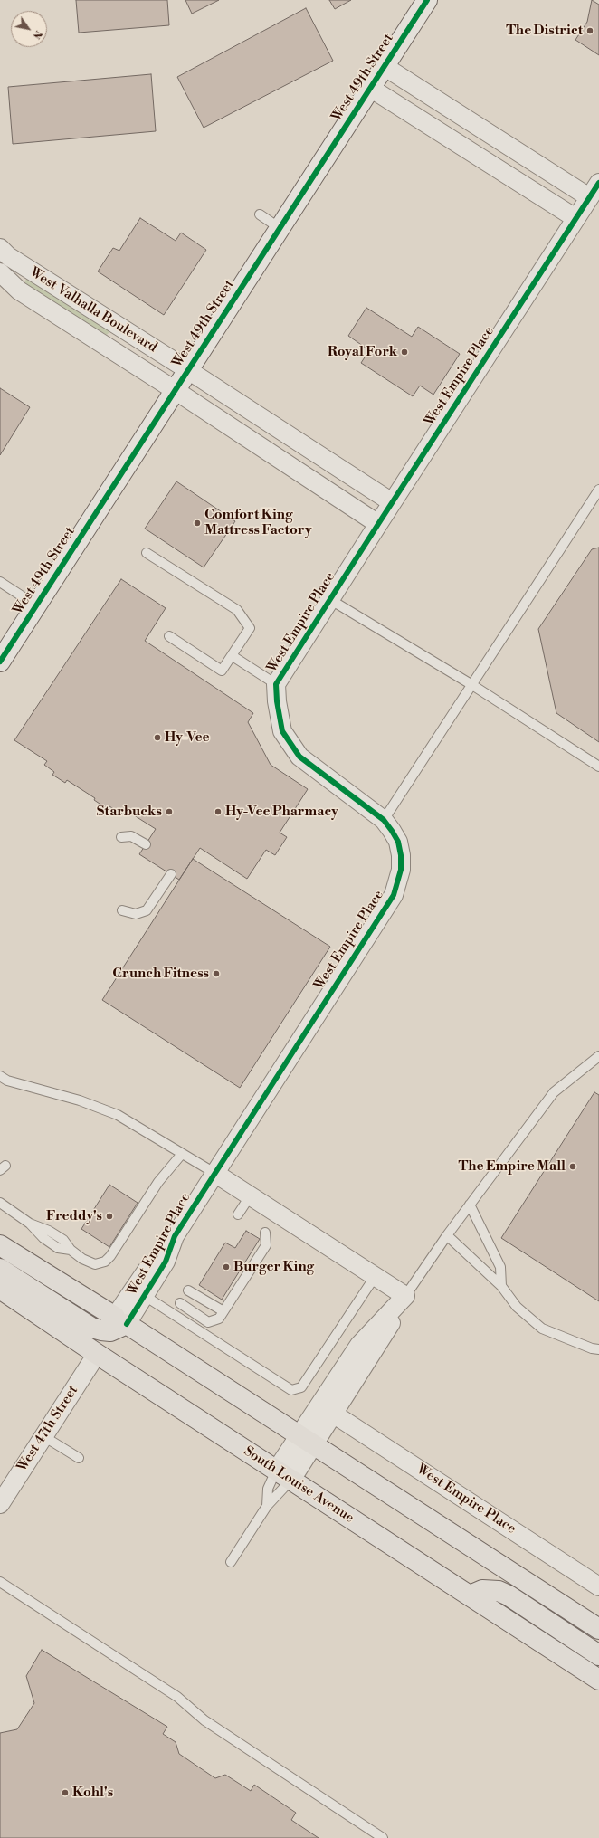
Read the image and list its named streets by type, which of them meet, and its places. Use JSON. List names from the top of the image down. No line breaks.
{"streets":{"main road":["West 49th Street","South Louise Avenue"],"street":["West Valhalla Boulevard","West Empire Place","West 47th Street"]},"crossings":[["West 49th Street","West Valhalla Boulevard"],["West 47th Street","South Louise Avenue"]],"places":["The District","Royal Fork","Comfort King Mattress Factory","Hy-Vee","Starbucks","Hy-Vee Pharmacy","Crunch Fitness","The Empire Mall","Freddy's","Burger King","Kohl's"],"north":"bottom right"}
